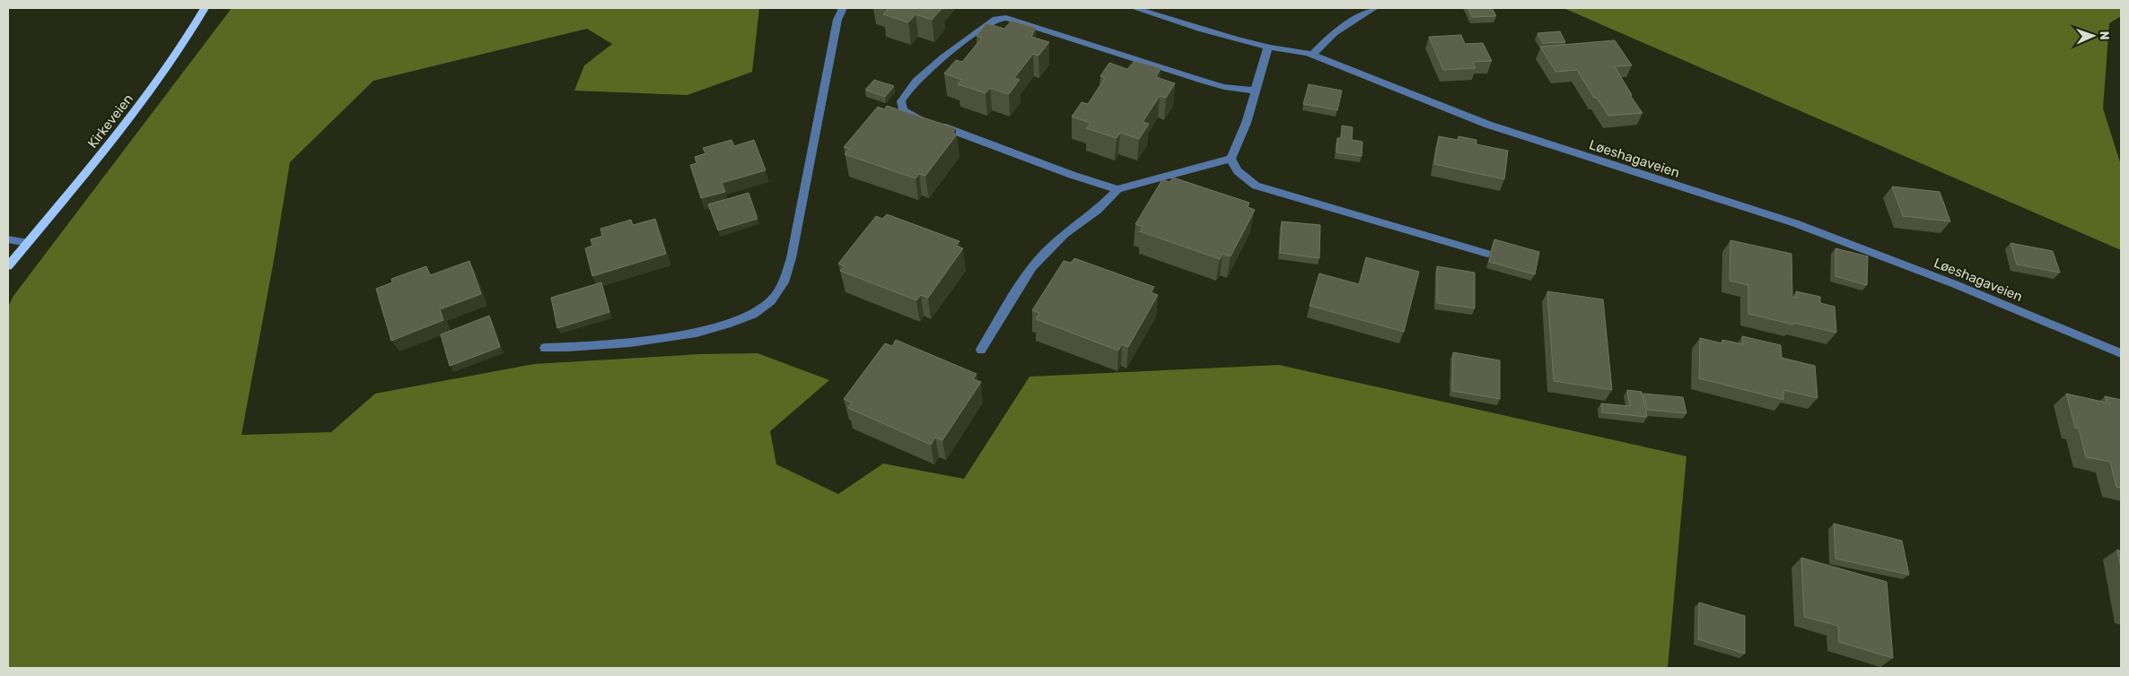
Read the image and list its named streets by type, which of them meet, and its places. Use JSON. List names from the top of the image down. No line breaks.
{"streets":{"main road":["Kirkeveien"],"street":["Løeshagaveien"]},"north":"right"}
